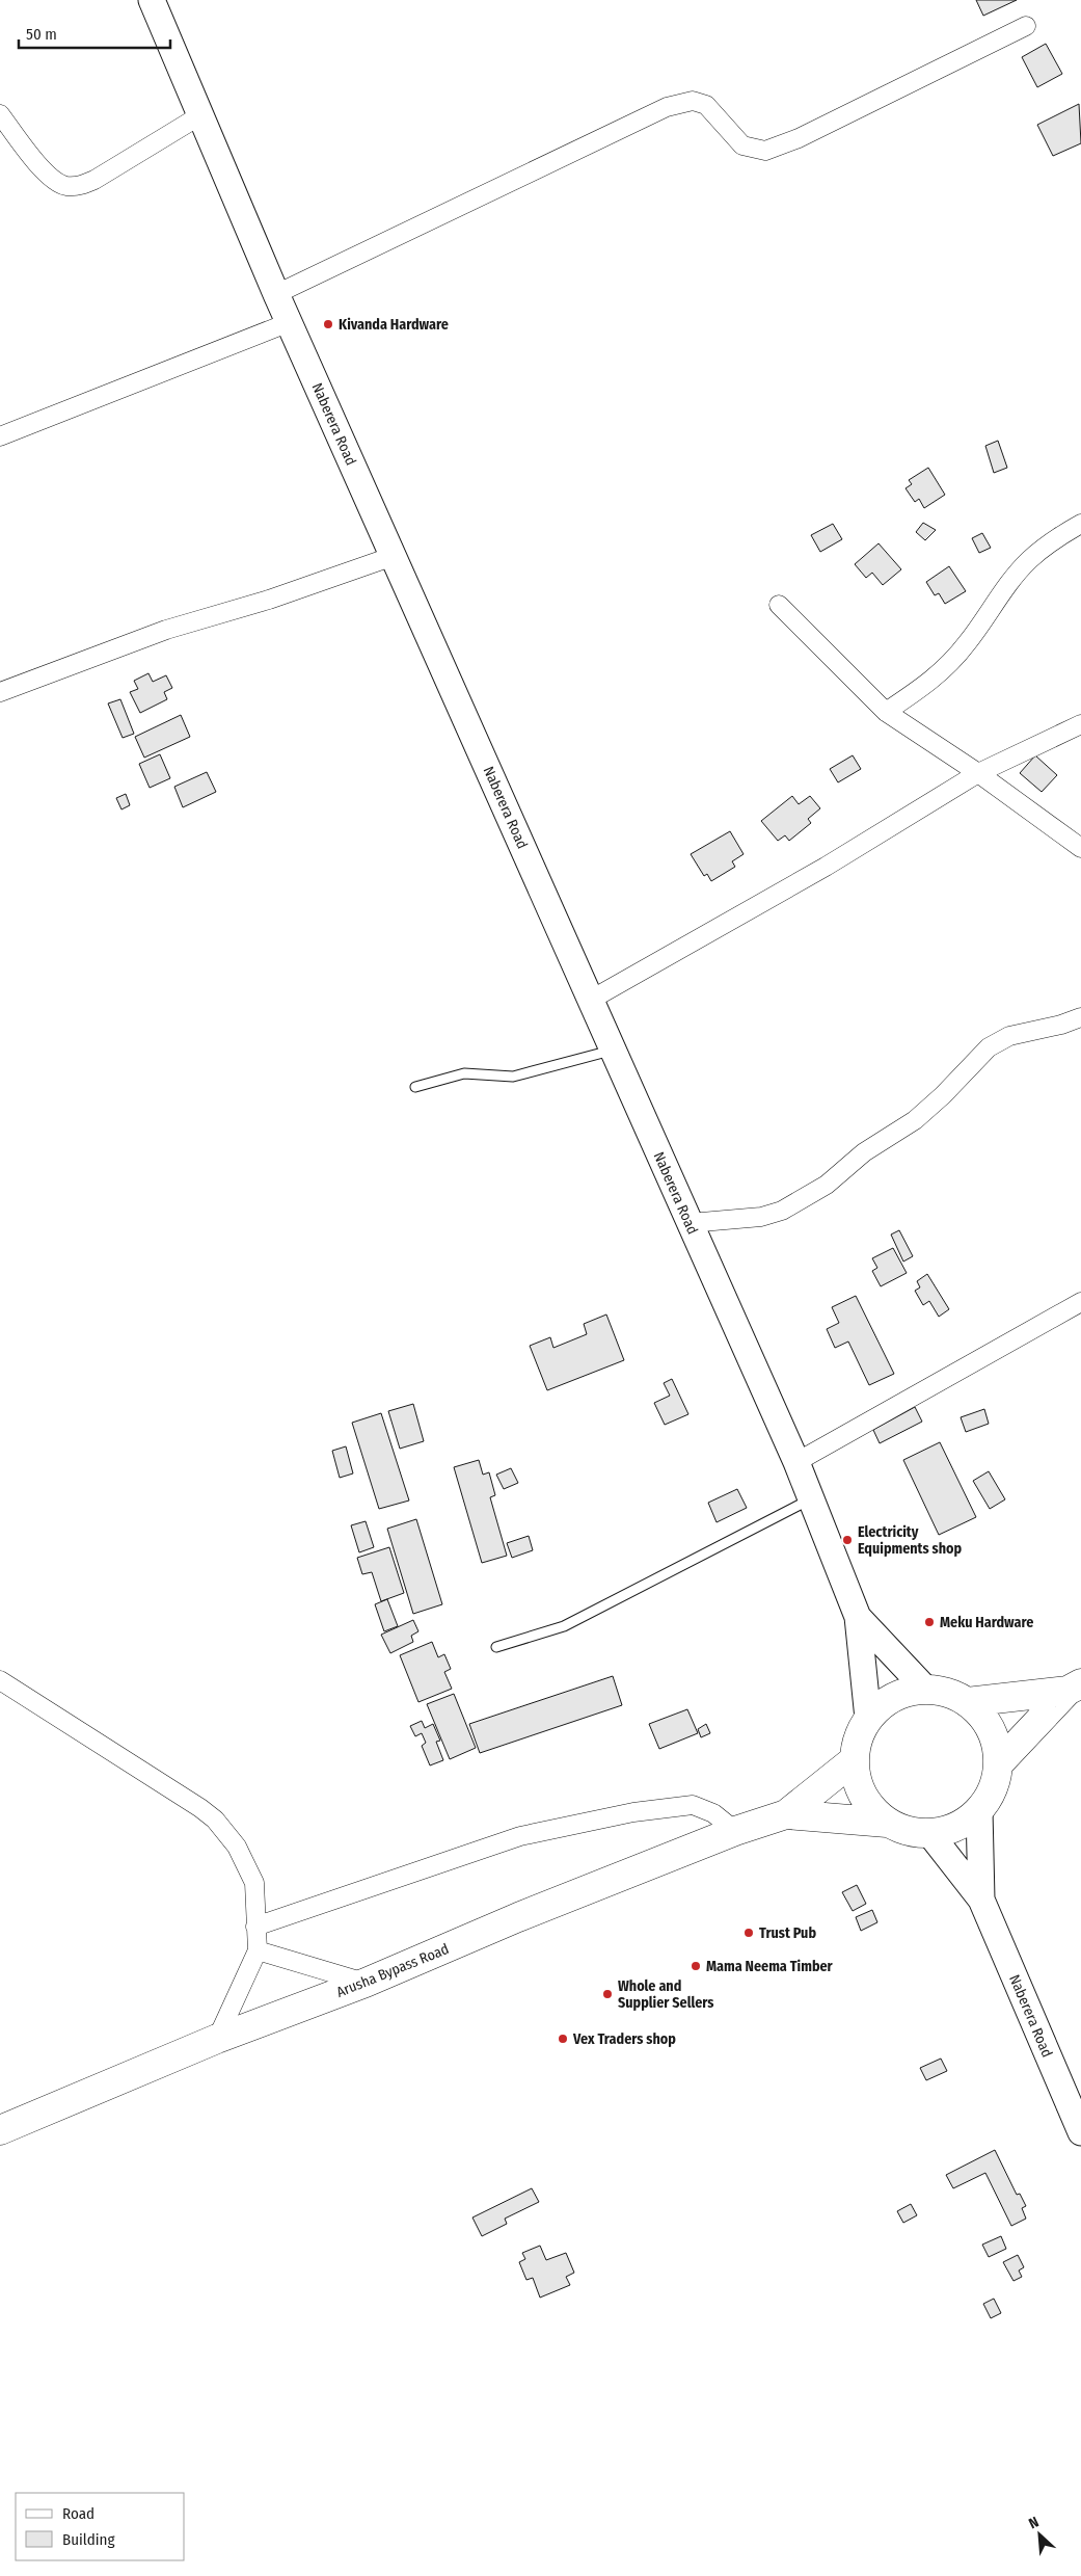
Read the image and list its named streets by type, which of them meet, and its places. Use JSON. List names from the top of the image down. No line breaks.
{"streets":{"main road":["Arusha Bypass Road"],"street":["Naberera Road"]},"crossings":[["Naberera Road","Arusha Bypass Road"]],"places":["Kivanda Hardware","Electricity Equipments shop","Meku Hardware","Trust Pub","Mama Neema Timber","Whole and Supplier Sellers","Vex Traders shop"],"legend":["Road","Building"],"scale_bar":"50 m","north":"top left"}
